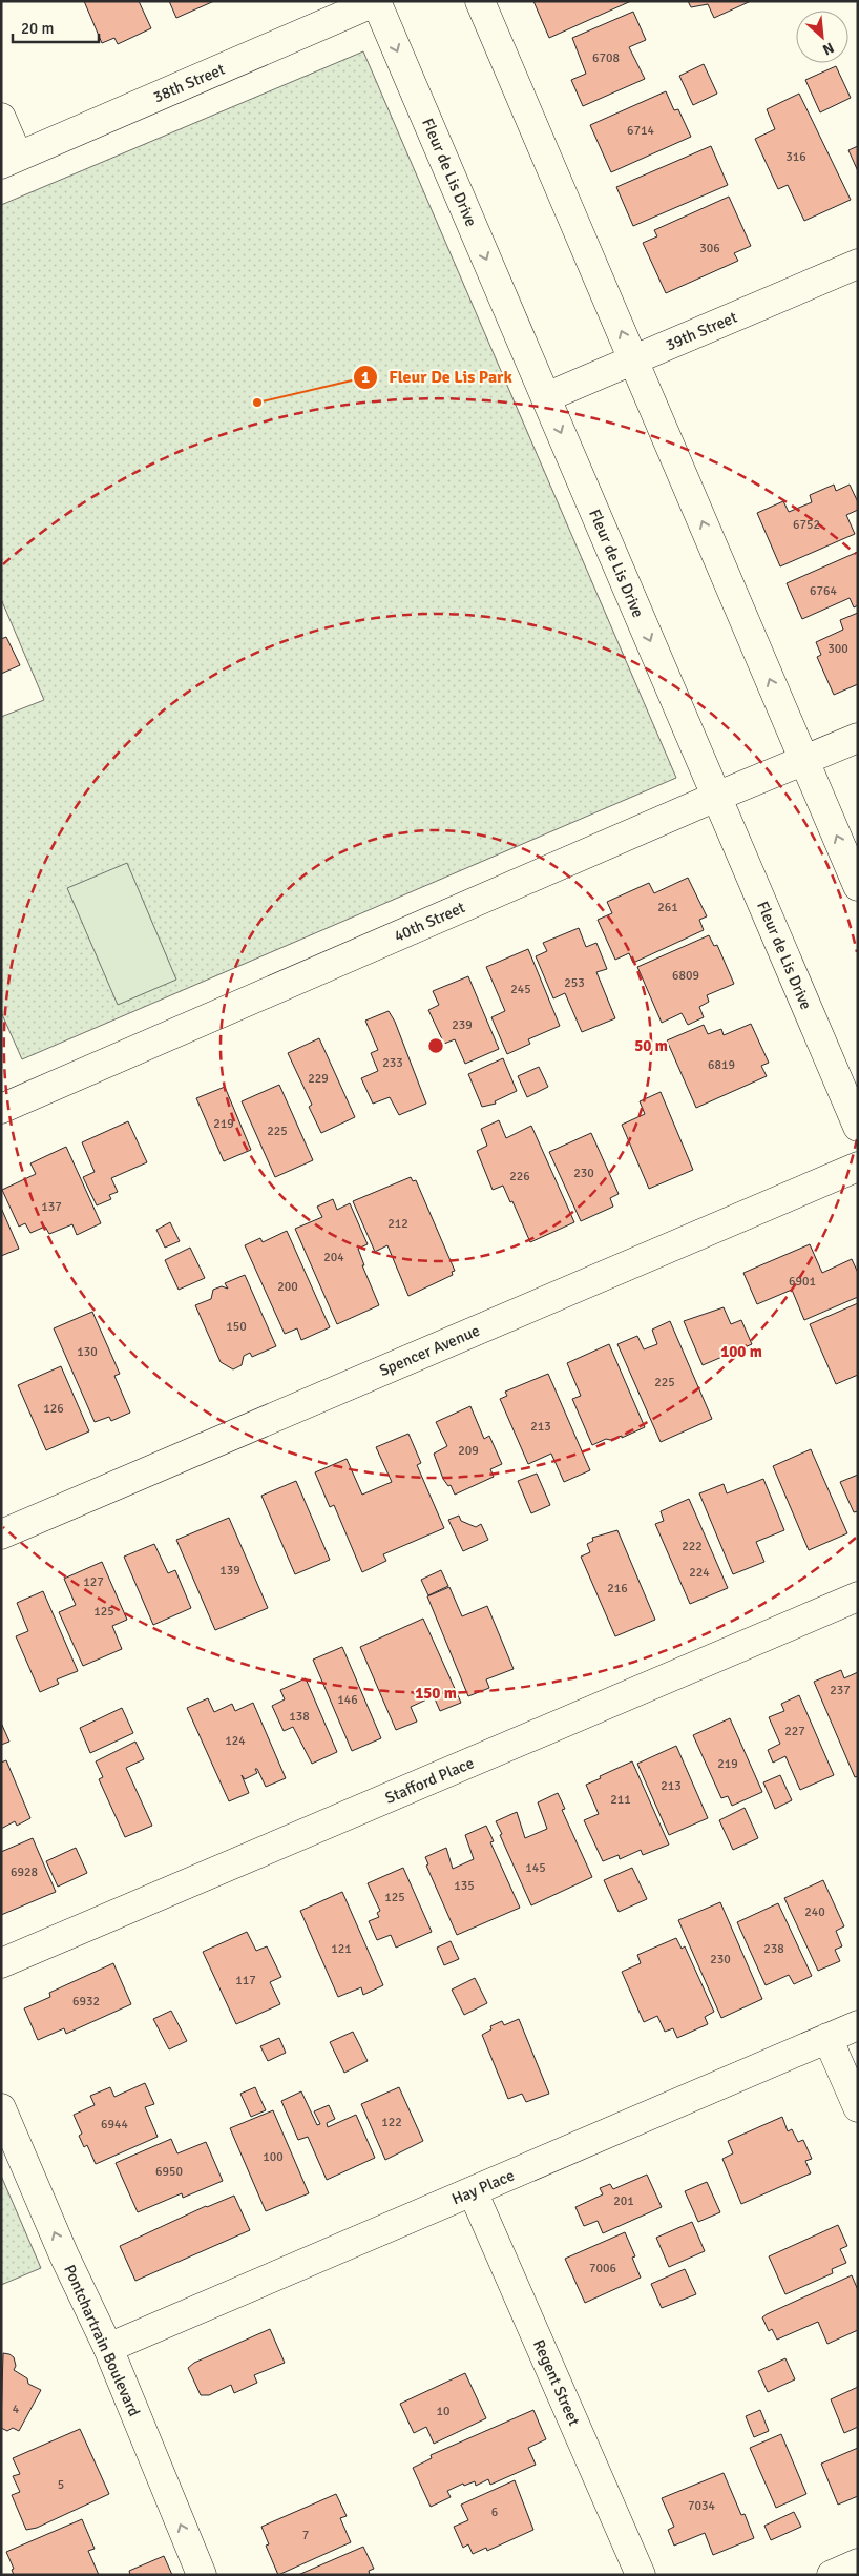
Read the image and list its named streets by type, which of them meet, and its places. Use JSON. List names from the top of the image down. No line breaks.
{"streets":{"street":["38th Street","Fleur de Lis Drive","39th Street","40th Street","Spencer Avenue","Stafford Place","Hay Place","Pontchartrain Boulevard","Regent Street"]},"crossings":[["38th Street","Fleur de Lis Drive"],["Fleur de Lis Drive","39th Street"],["Fleur de Lis Drive","40th Street"],["Hay Place","Pontchartrain Boulevard"],["Hay Place","Regent Street"]],"one_way":["Pontchartrain Boulevard"],"places":["Fleur De Lis Park"],"house_numbers":["6708","6714","316","306","6752","6764","300","261","6809","253","245","239","233","6819","229","219","225","230","226","137","212","204","6901","200","150","130","225","126","213","209","222","139","224","127","216","125","237","146","138","227","124","219","213","211","145","6928","135","125","240","121","238","230","117","6932","122","6944","100","6950","201","7006","4","10","5","7034","6","7"],"scale_bar":"20 m","north":"bottom right","rings":["50 m","100 m","150 m"]}
